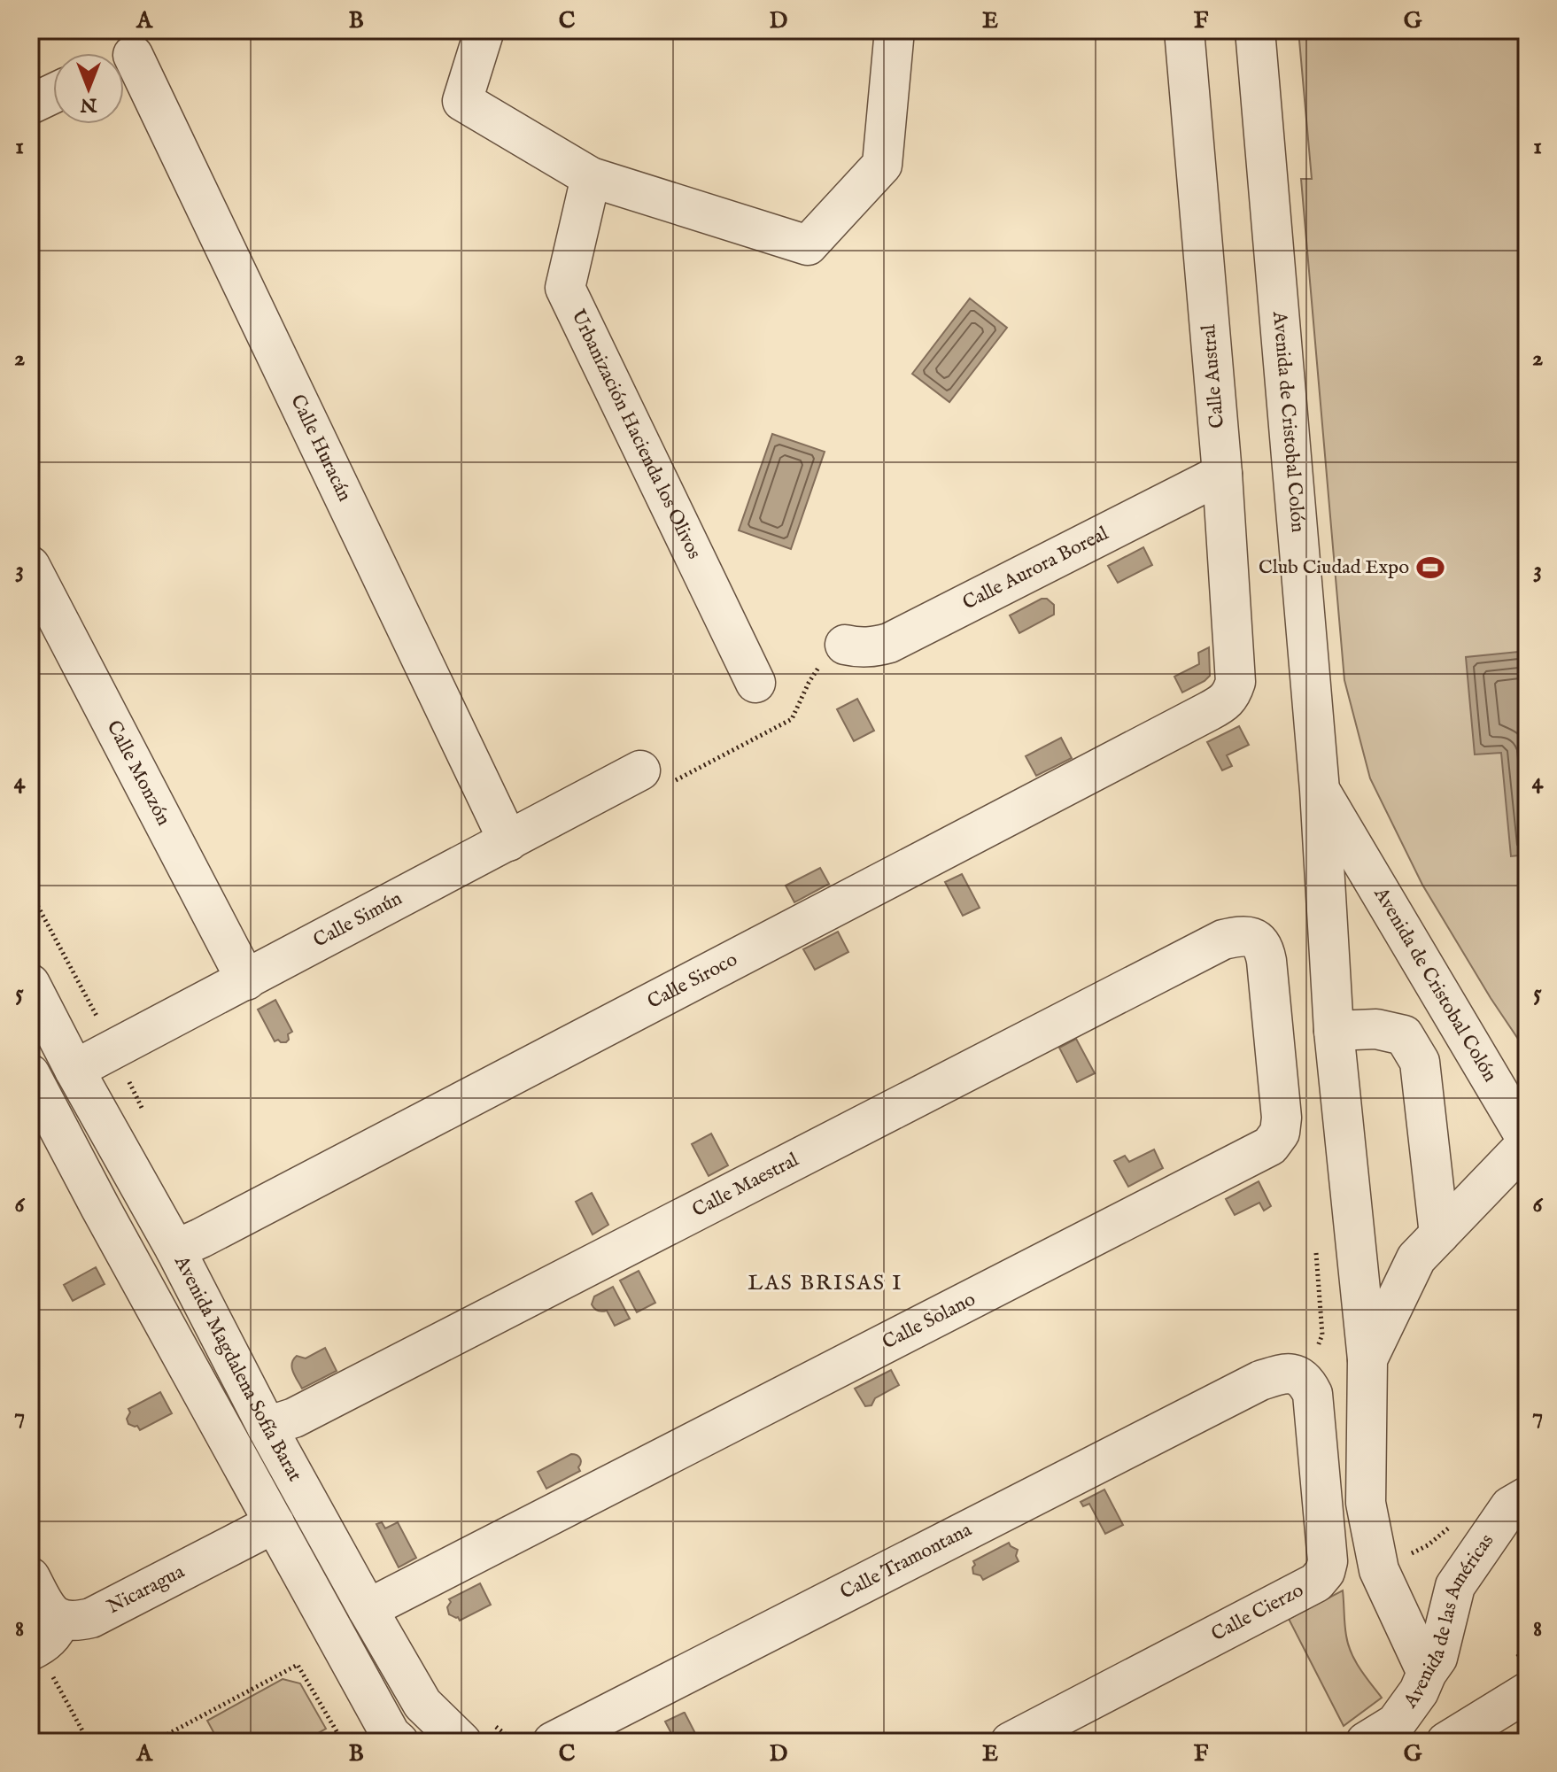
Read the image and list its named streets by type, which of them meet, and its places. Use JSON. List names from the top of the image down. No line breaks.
{"streets":{"street":["Calle Austral","Avenida de Cristobal Colón","Urbanización Hacienda los Olivos","Calle Huracán","Calle Aurora Boreal","Calle Monzón","Calle Simún","Calle Siroco","Calle Maestral","Calle Solano","Avenida Magdalena Sofía Barat","Calle Tramontana","Nicaragua","Calle Cierzo","Avenida de las Américas"]},"crossings":[["Calle Austral","Calle Aurora Boreal"],["Calle Austral","Calle Siroco"],["Calle Huracán","Calle Simún"],["Calle Monzón","Calle Simún"],["Calle Simún","Avenida Magdalena Sofía Barat"],["Calle Siroco","Avenida Magdalena Sofía Barat"],["Calle Maestral","Calle Solano"],["Calle Maestral","Avenida Magdalena Sofía Barat"],["Calle Solano","Avenida Magdalena Sofía Barat"],["Calle Tramontana","Calle Cierzo"]],"districts":["LAS BRISAS I"],"places":{"sports":["Club Ciudad Expo"]},"north":"bottom","grid":{"columns":["A","B","C","D","E","F","G"],"rows":["1","2","3","4","5","6","7","8"]}}
